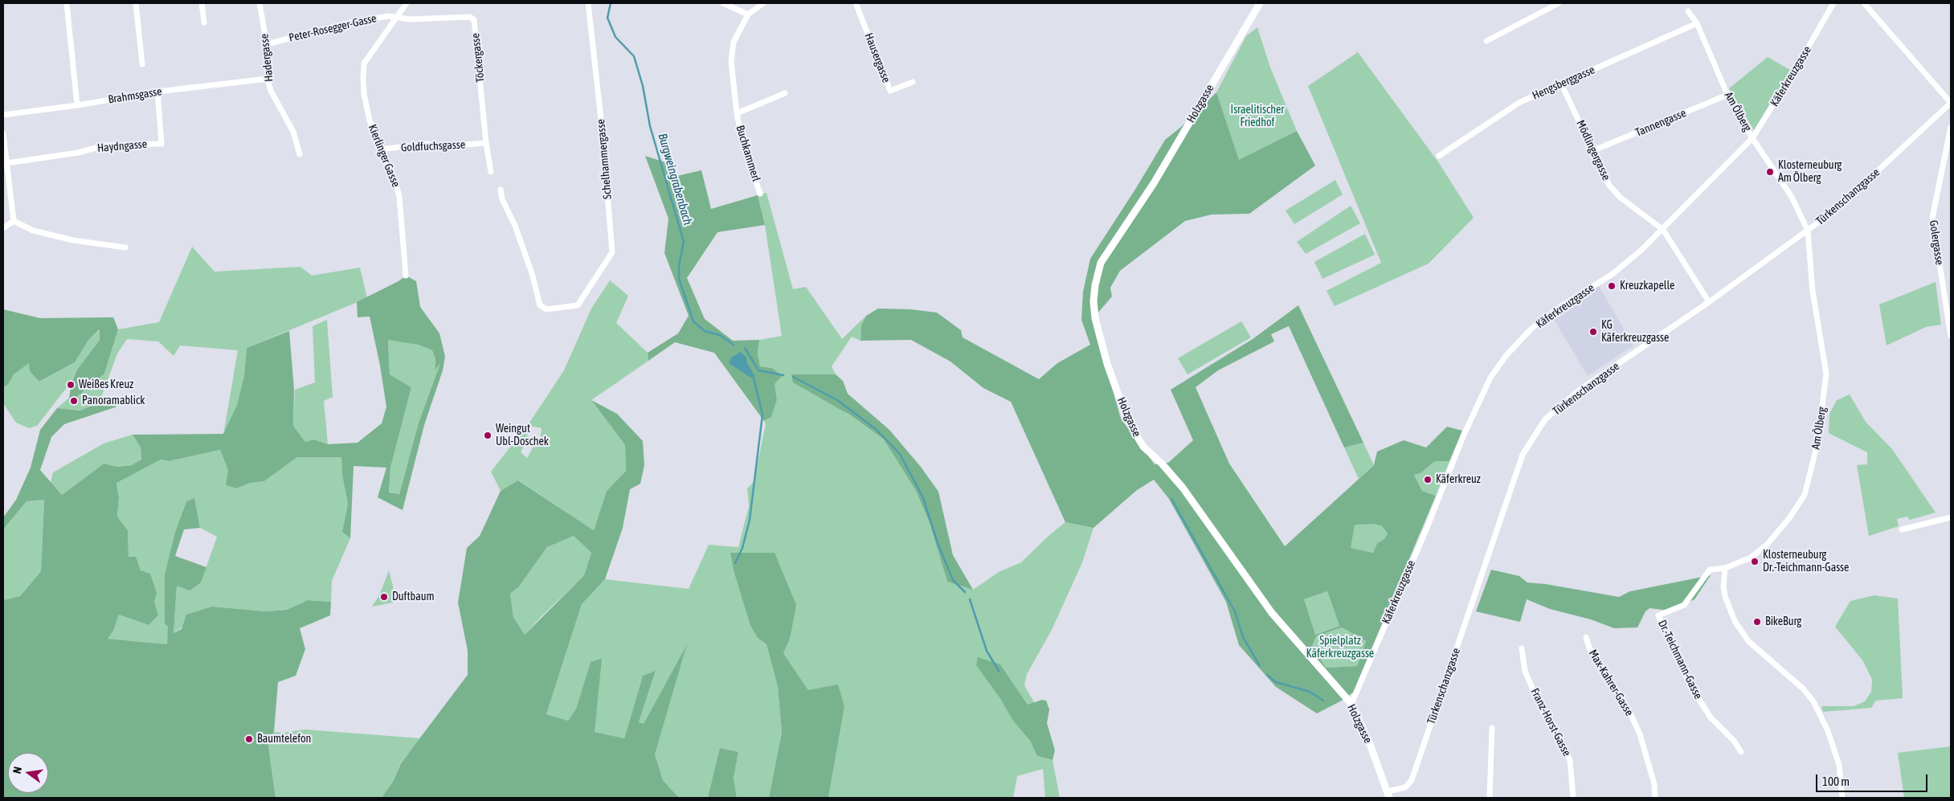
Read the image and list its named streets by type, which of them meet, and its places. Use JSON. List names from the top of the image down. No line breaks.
{"streets":{"street":["Peter-Rosegger-Gasse","Hadergasse","Töckergasse","Hausergasse","Käferkreuzgasse","Hengsberggasse","Brahmsgasse","Holzgasse","Am Ölberg","Tannengasse","Haydngasse","Goldfuchsgasse","Mödlingergasse","Buchkammerl","Kierlinger Gasse","Schelhammergasse","Türkenschanzgasse","Golergasse","Dr.-Teichmann-Gasse","Max-Kahrer-Gasse","Franz-Horst-Gasse"]},"crossings":[["Peter-Rosegger-Gasse","Hadergasse"],["Peter-Rosegger-Gasse","Töckergasse"],["Peter-Rosegger-Gasse","Kierlinger Gasse"],["Hadergasse","Brahmsgasse"],["Töckergasse","Goldfuchsgasse"],["Töckergasse","Kierlinger Gasse"],["Käferkreuzgasse","Holzgasse"],["Käferkreuzgasse","Am Ölberg"],["Käferkreuzgasse","Mödlingergasse"],["Hengsberggasse","Am Ölberg"],["Hengsberggasse","Mödlingergasse"],["Brahmsgasse","Haydngasse"],["Holzgasse","Türkenschanzgasse"],["Am Ölberg","Tannengasse"],["Am Ölberg","Türkenschanzgasse"],["Am Ölberg","Dr.-Teichmann-Gasse"],["Tannengasse","Mödlingergasse"],["Goldfuchsgasse","Kierlinger Gasse"],["Mödlingergasse","Türkenschanzgasse"]],"water":["Burgweingrabenbach"],"parks":["Israelitischer Friedhof","Spielplatz Käferkreuzgasse"],"places":["Klosterneuburg Am Ölberg","Kreuzkapelle","KG Käferkreuzgasse","Weißes Kreuz","Panoramablick","Weingut Ubl-Doschek","Käferkreuz","Klosterneuburg Dr.-Teichmann-Gasse","Duftbaum","BikeBurg","Baumtelefon"],"scale_bar":"100 m","north":"left"}
